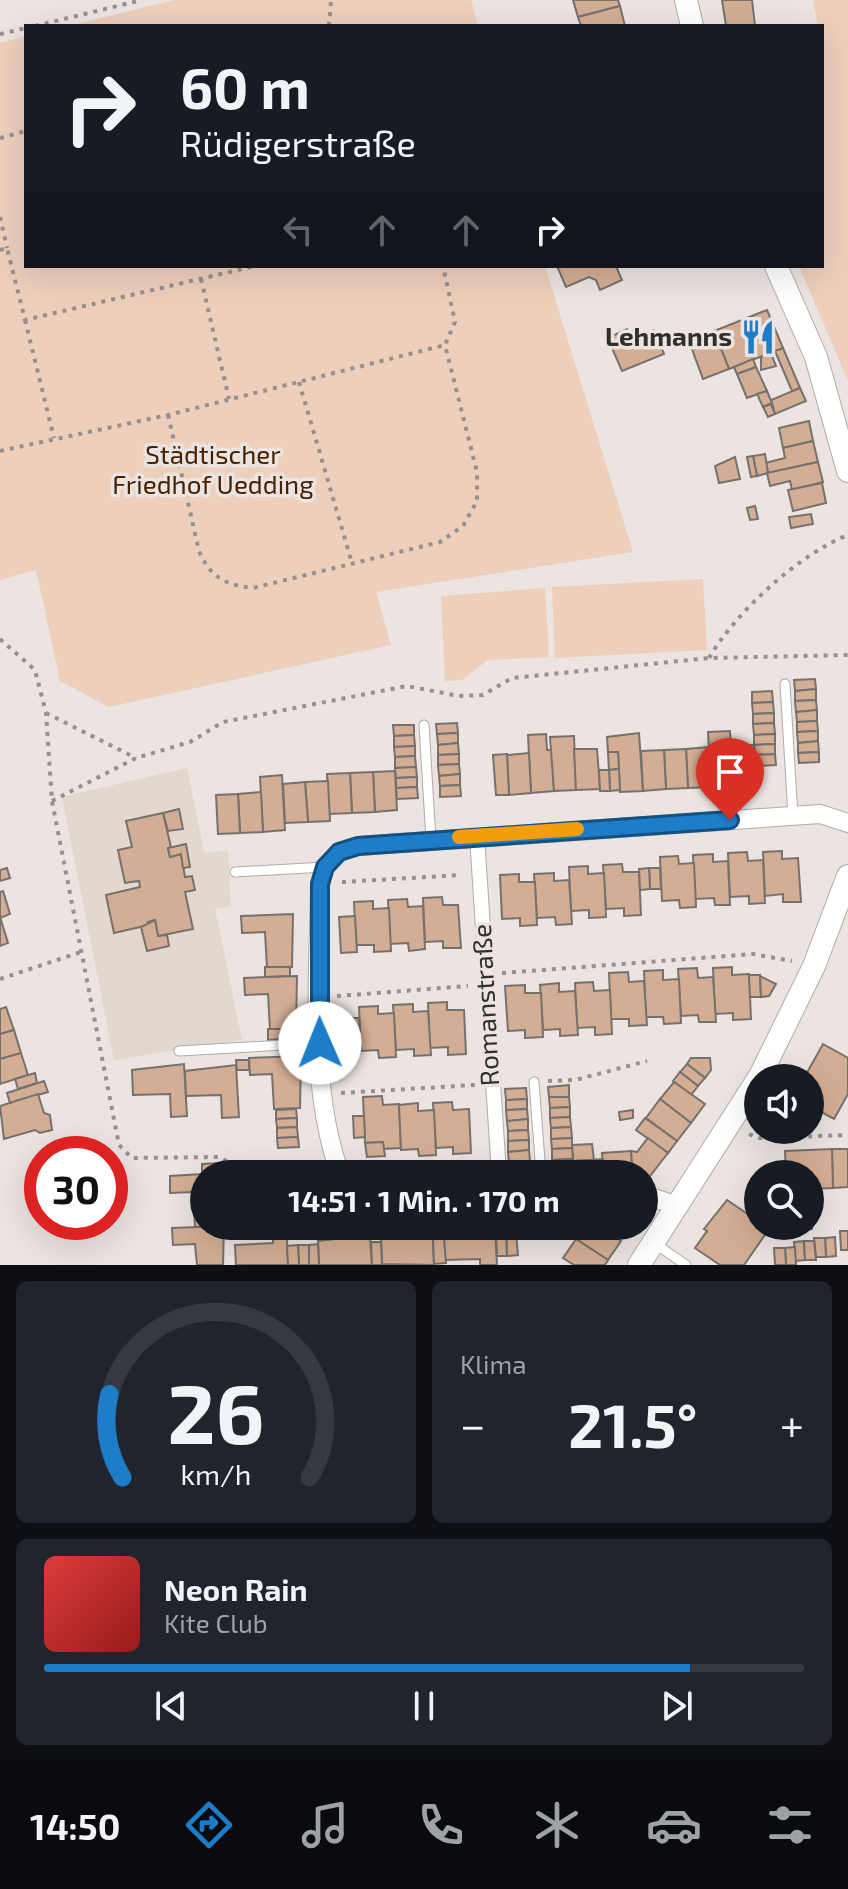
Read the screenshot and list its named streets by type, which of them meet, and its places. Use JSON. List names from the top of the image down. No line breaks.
{"streets":{"street":["Romanstraße"]},"parks":["Städtischer Friedhof Uedding"],"places":{"restaurant":["Lehmanns"]},"page":{"turn":["60 m","Rüdigerstraße"],"limit":"30","trip":"14:51 · 1 Min. · 170 m","tile":"Klima","heat":["−","21.5°","+"],"song":["Neon Rain","Kite Club"],"tabs":"14:50","gauge":["26","km/h"]}}
